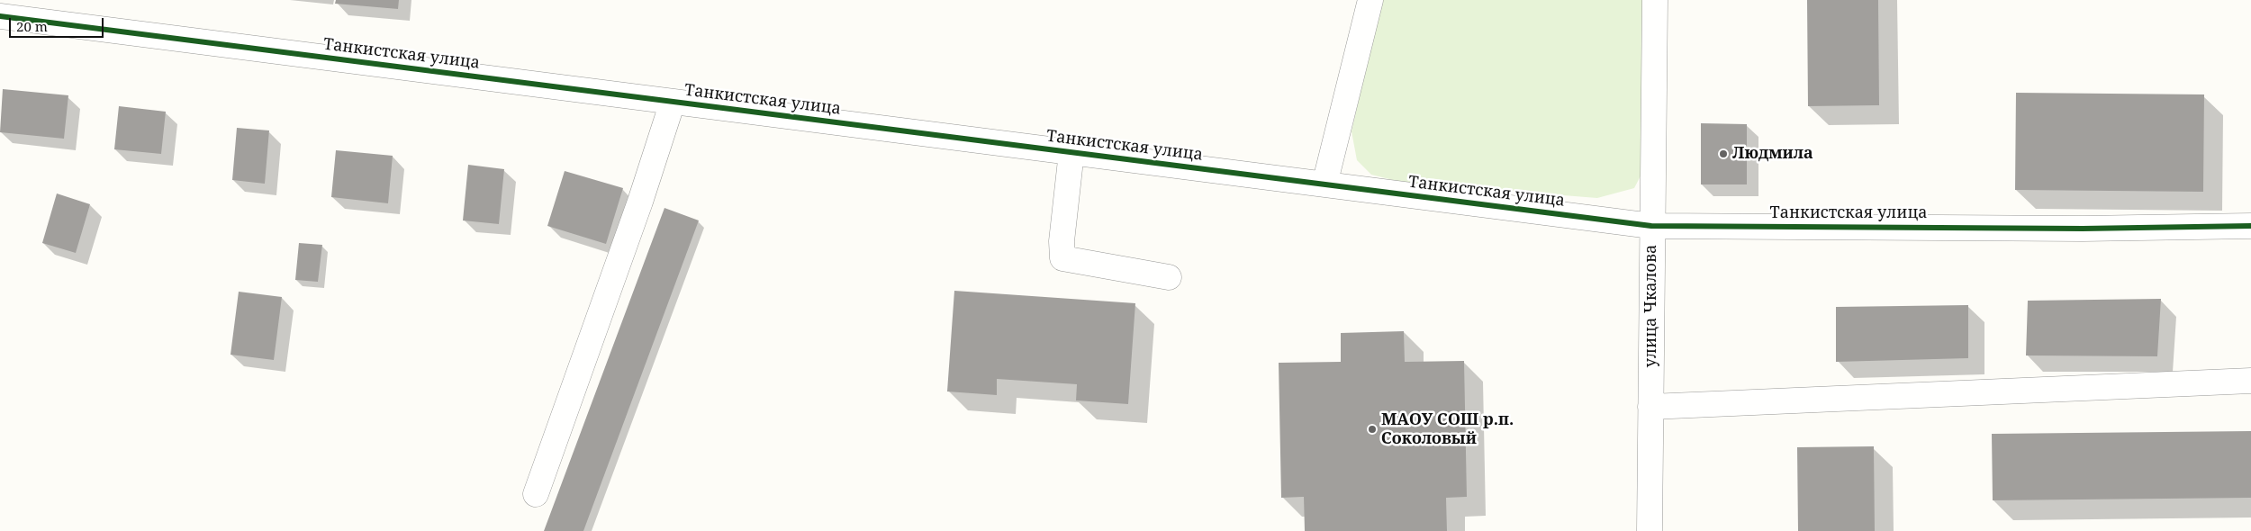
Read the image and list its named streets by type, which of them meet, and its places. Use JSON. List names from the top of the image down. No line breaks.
{"streets":{"street":["Танкистская улица","улица Чкалова"]},"crossings":[["Танкистская улица","улица Чкалова"]],"places":["Людмила","МАОУ СОШ р.п. Соколовый"],"scale_bar":"20 m"}
